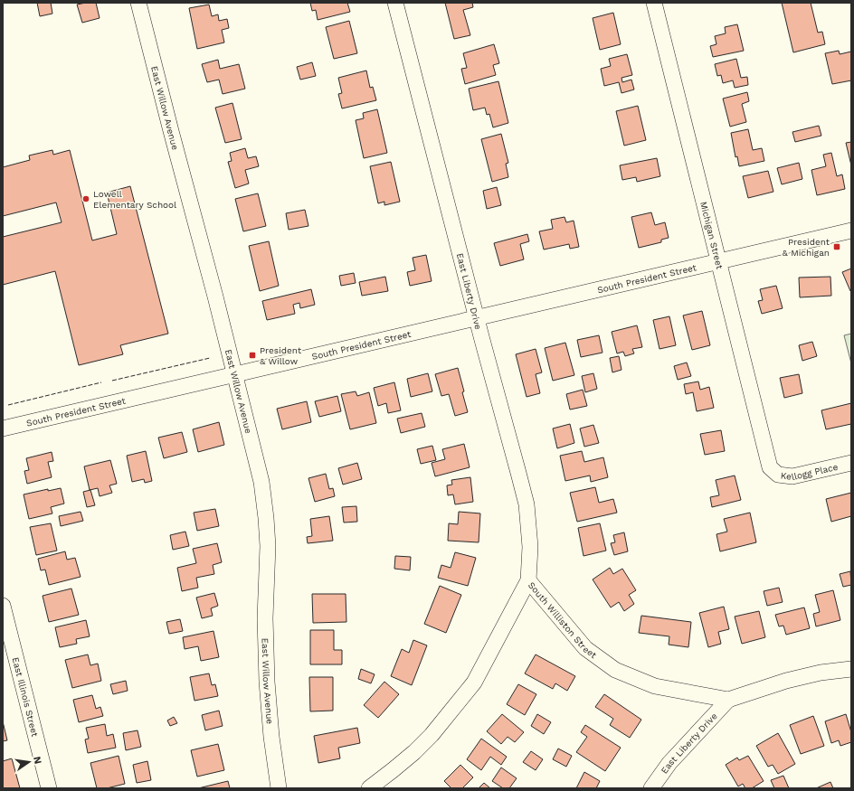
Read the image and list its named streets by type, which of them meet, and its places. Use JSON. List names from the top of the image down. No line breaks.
{"streets":{"street":["East Willow Avenue","Michigan Street","South President Street","East Liberty Drive","Kellogg Place","South Williston Street","East Illinois Street"]},"crossings":[["East Willow Avenue","South President Street"],["Michigan Street","South President Street"],["Michigan Street","Kellogg Place"],["South President Street","East Liberty Drive"],["East Liberty Drive","South Williston Street"]],"places":{"other":["Lowell Elementary School"],"transit":["President & Michigan","President & Willow"]},"north":"right"}
